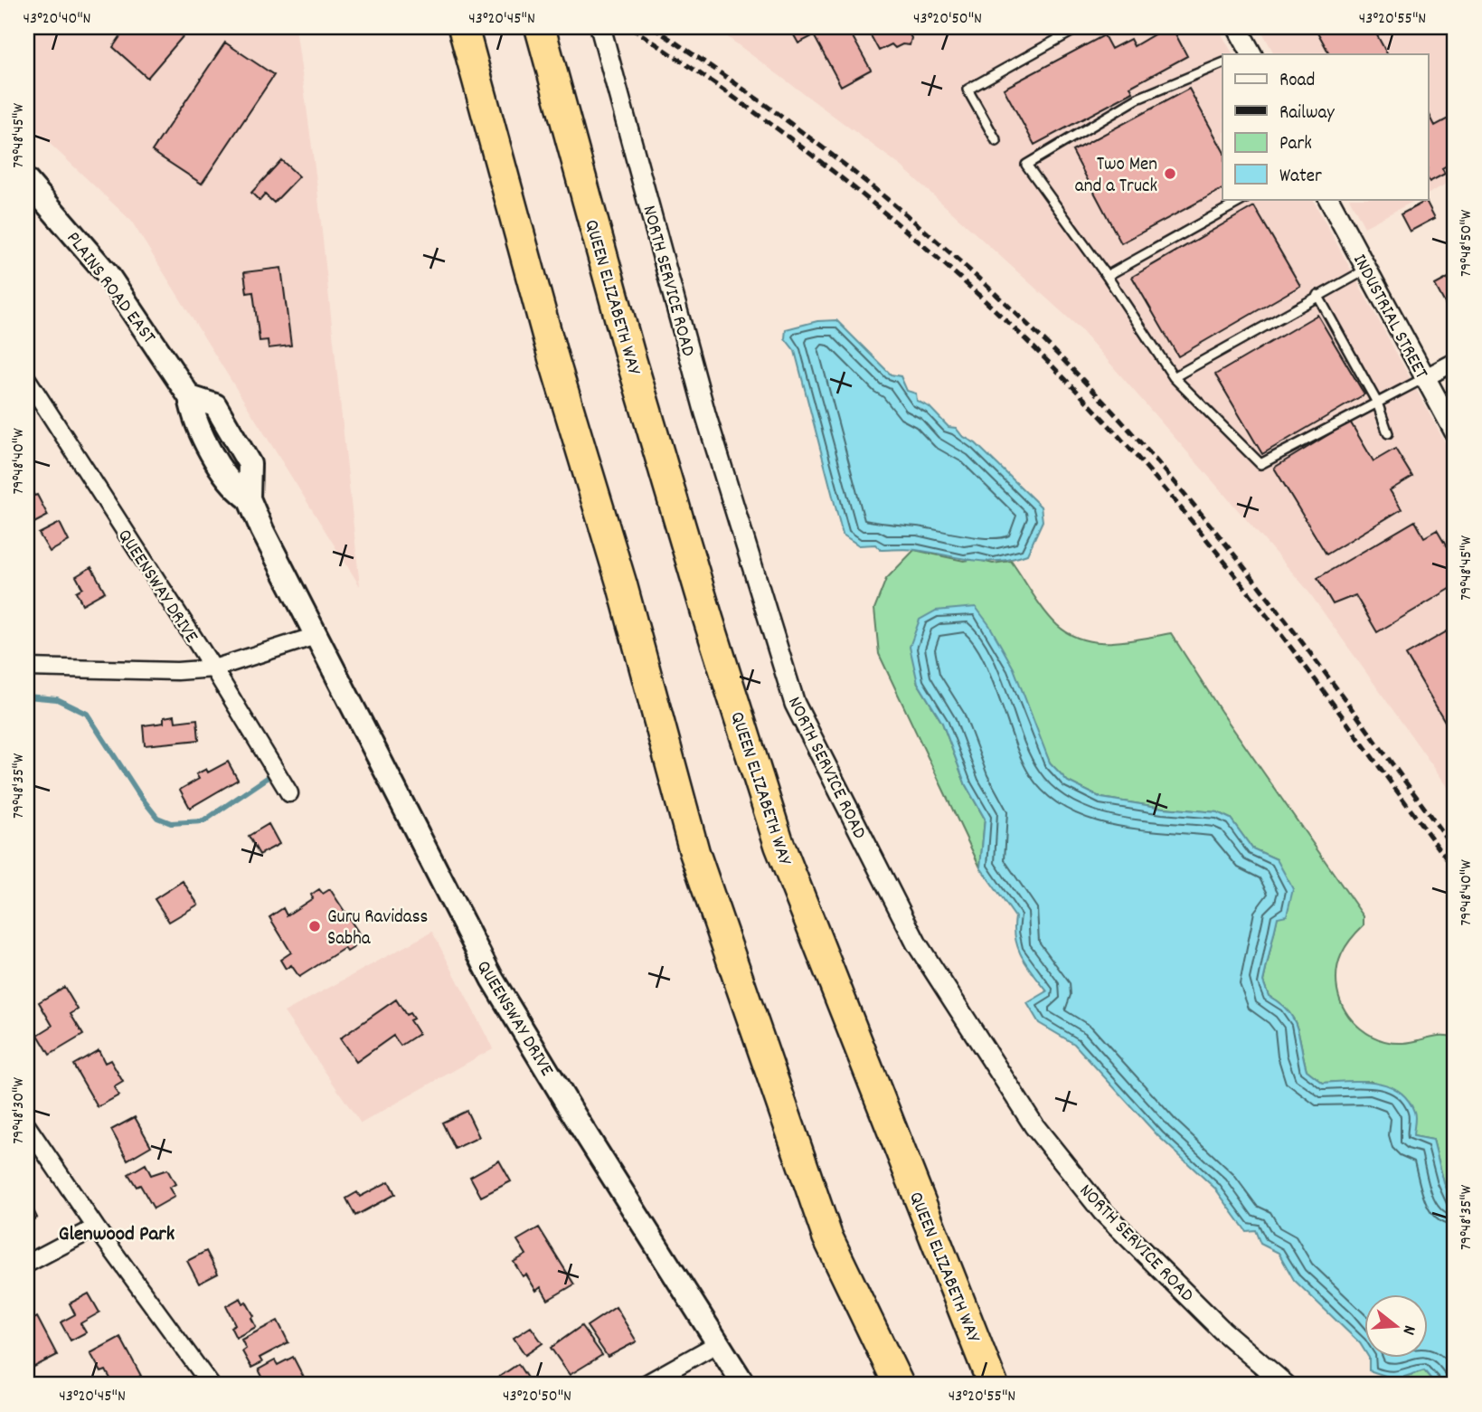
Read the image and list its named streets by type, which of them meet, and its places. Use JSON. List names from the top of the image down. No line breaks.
{"streets":{"highway":["QUEEN ELIZABETH WAY"],"main road":["PLAINS ROAD EAST","QUEENSWAY DRIVE"],"street":["NORTH SERVICE ROAD","INDUSTRIAL STREET"]},"crossings":[["PLAINS ROAD EAST","QUEENSWAY DRIVE"]],"districts":["Glenwood Park"],"places":["Two Men and a Truck","Guru Ravidass Sabha"],"legend":["Road","Railway","Park","Water"],"north":"right","coordinates":["43°20'40\"N","43°20'45\"N","43°20'50\"N","43°20'55\"N","79°48'45\"W","79°48'50\"W","79°48'40\"W","79°48'35\"W","79°48'30\"W"]}
